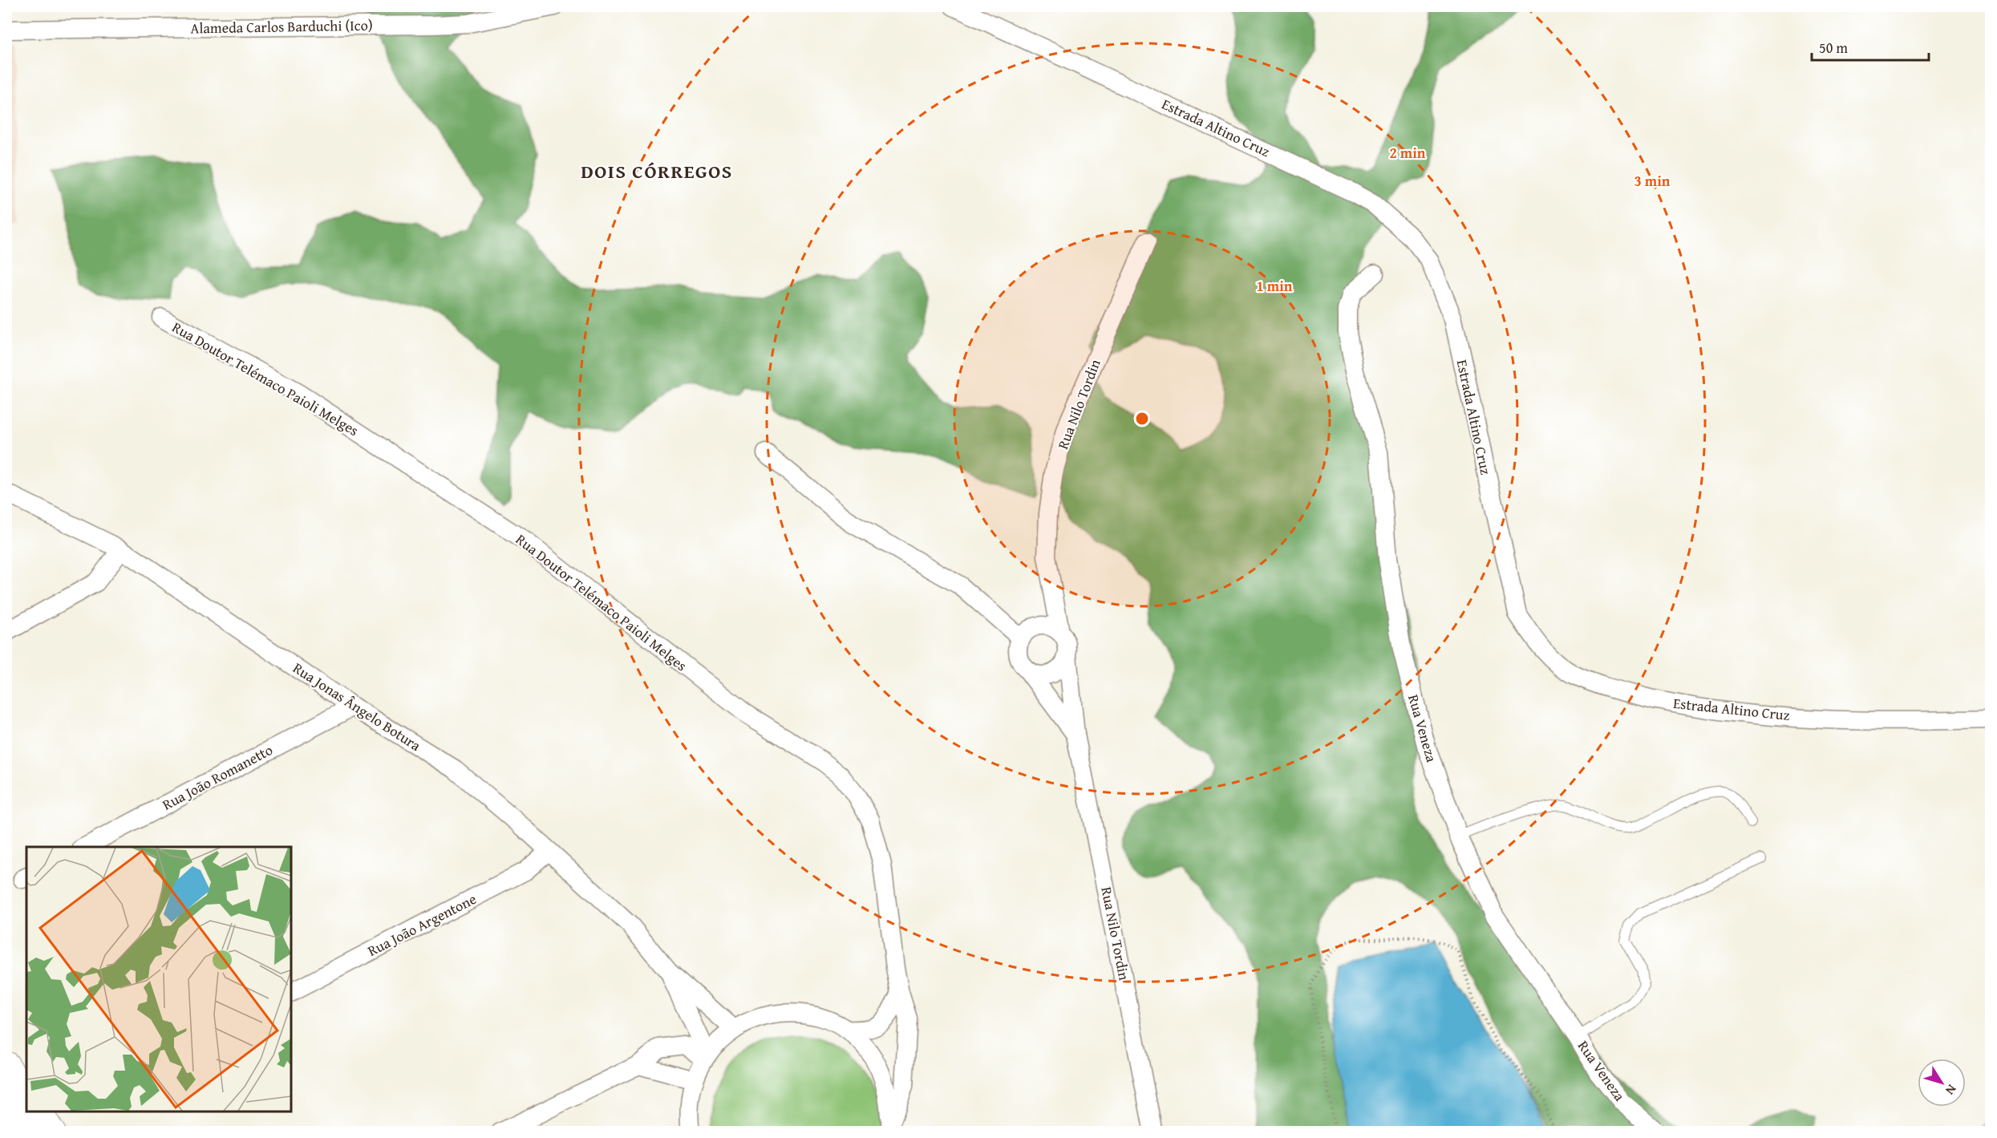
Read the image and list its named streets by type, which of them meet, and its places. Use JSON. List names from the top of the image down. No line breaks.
{"streets":{"street":["Alameda Carlos Barduchi (Ico)","Estrada Altino Cruz","Rua Doutor Telémaco Paioli Melges","Rua Nilo Tordin","Rua Jonas Ângelo Botura","Rua Veneza","Rua João Romanetto","Rua João Argentone"]},"crossings":[["Rua Jonas Ângelo Botura","Rua João Romanetto"],["Rua Jonas Ângelo Botura","Rua João Argentone"]],"districts":["DOIS CÓRREGOS"],"scale_bar":"50 m","north":"bottom right","rings":["2 min","3 min","1 min"]}
